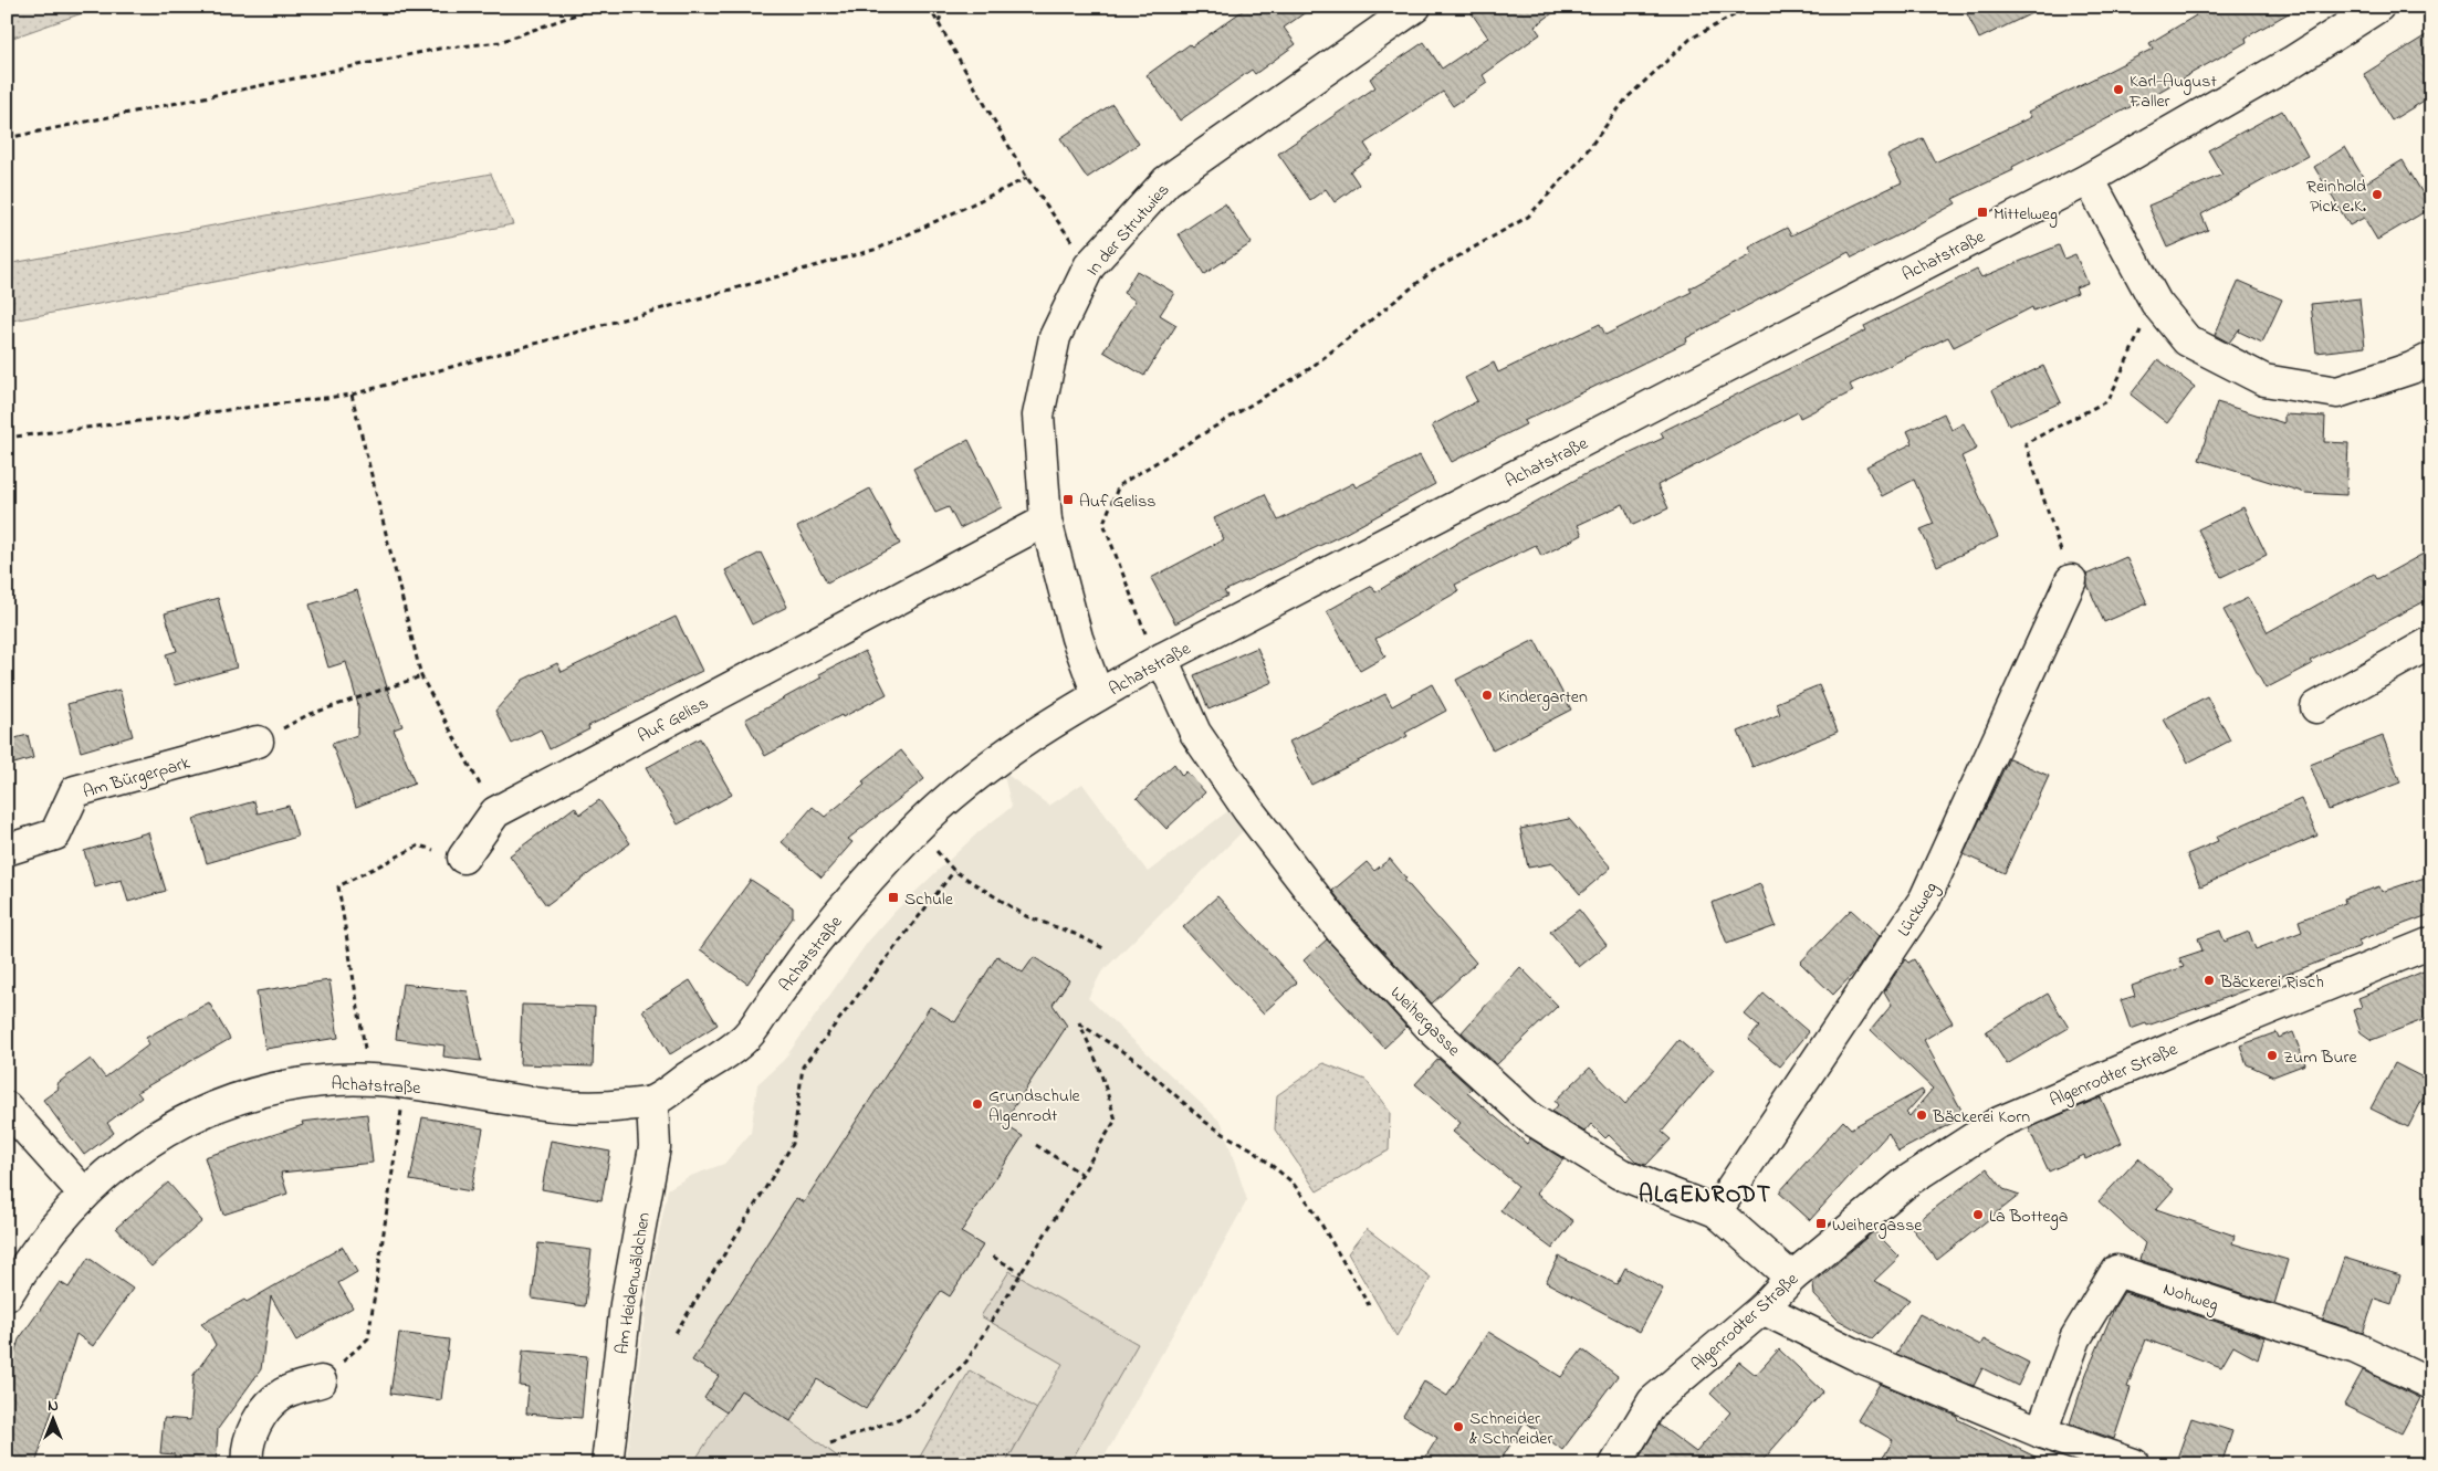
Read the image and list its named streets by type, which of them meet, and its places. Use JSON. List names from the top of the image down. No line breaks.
{"streets":{"street":["In der Strutwies","Achatstraße","Auf Geliss","Am Bürgerpark","Lückweg","Weihergasse","Algenrodter Straße","Am Heidenwäldchen","Nohweg"]},"crossings":[["In der Strutwies","Achatstraße"],["In der Strutwies","Auf Geliss"],["Achatstraße","Weihergasse"],["Achatstraße","Am Heidenwäldchen"],["Lückweg","Weihergasse"],["Weihergasse","Algenrodter Straße"]],"districts":["ALGENRODT"],"places":{"other":["Karl-August Faller","Reinhold Pick e.K.","Kindergarten","Bäckerei Risch","Zum Bure","Grundschule Algenrodt","Bäckerei Korn","La Bottega","Schneider & Schneider"],"transit":["Mittelweg","Auf Geliss","Schule","Weihergasse"]},"north":"top"}
